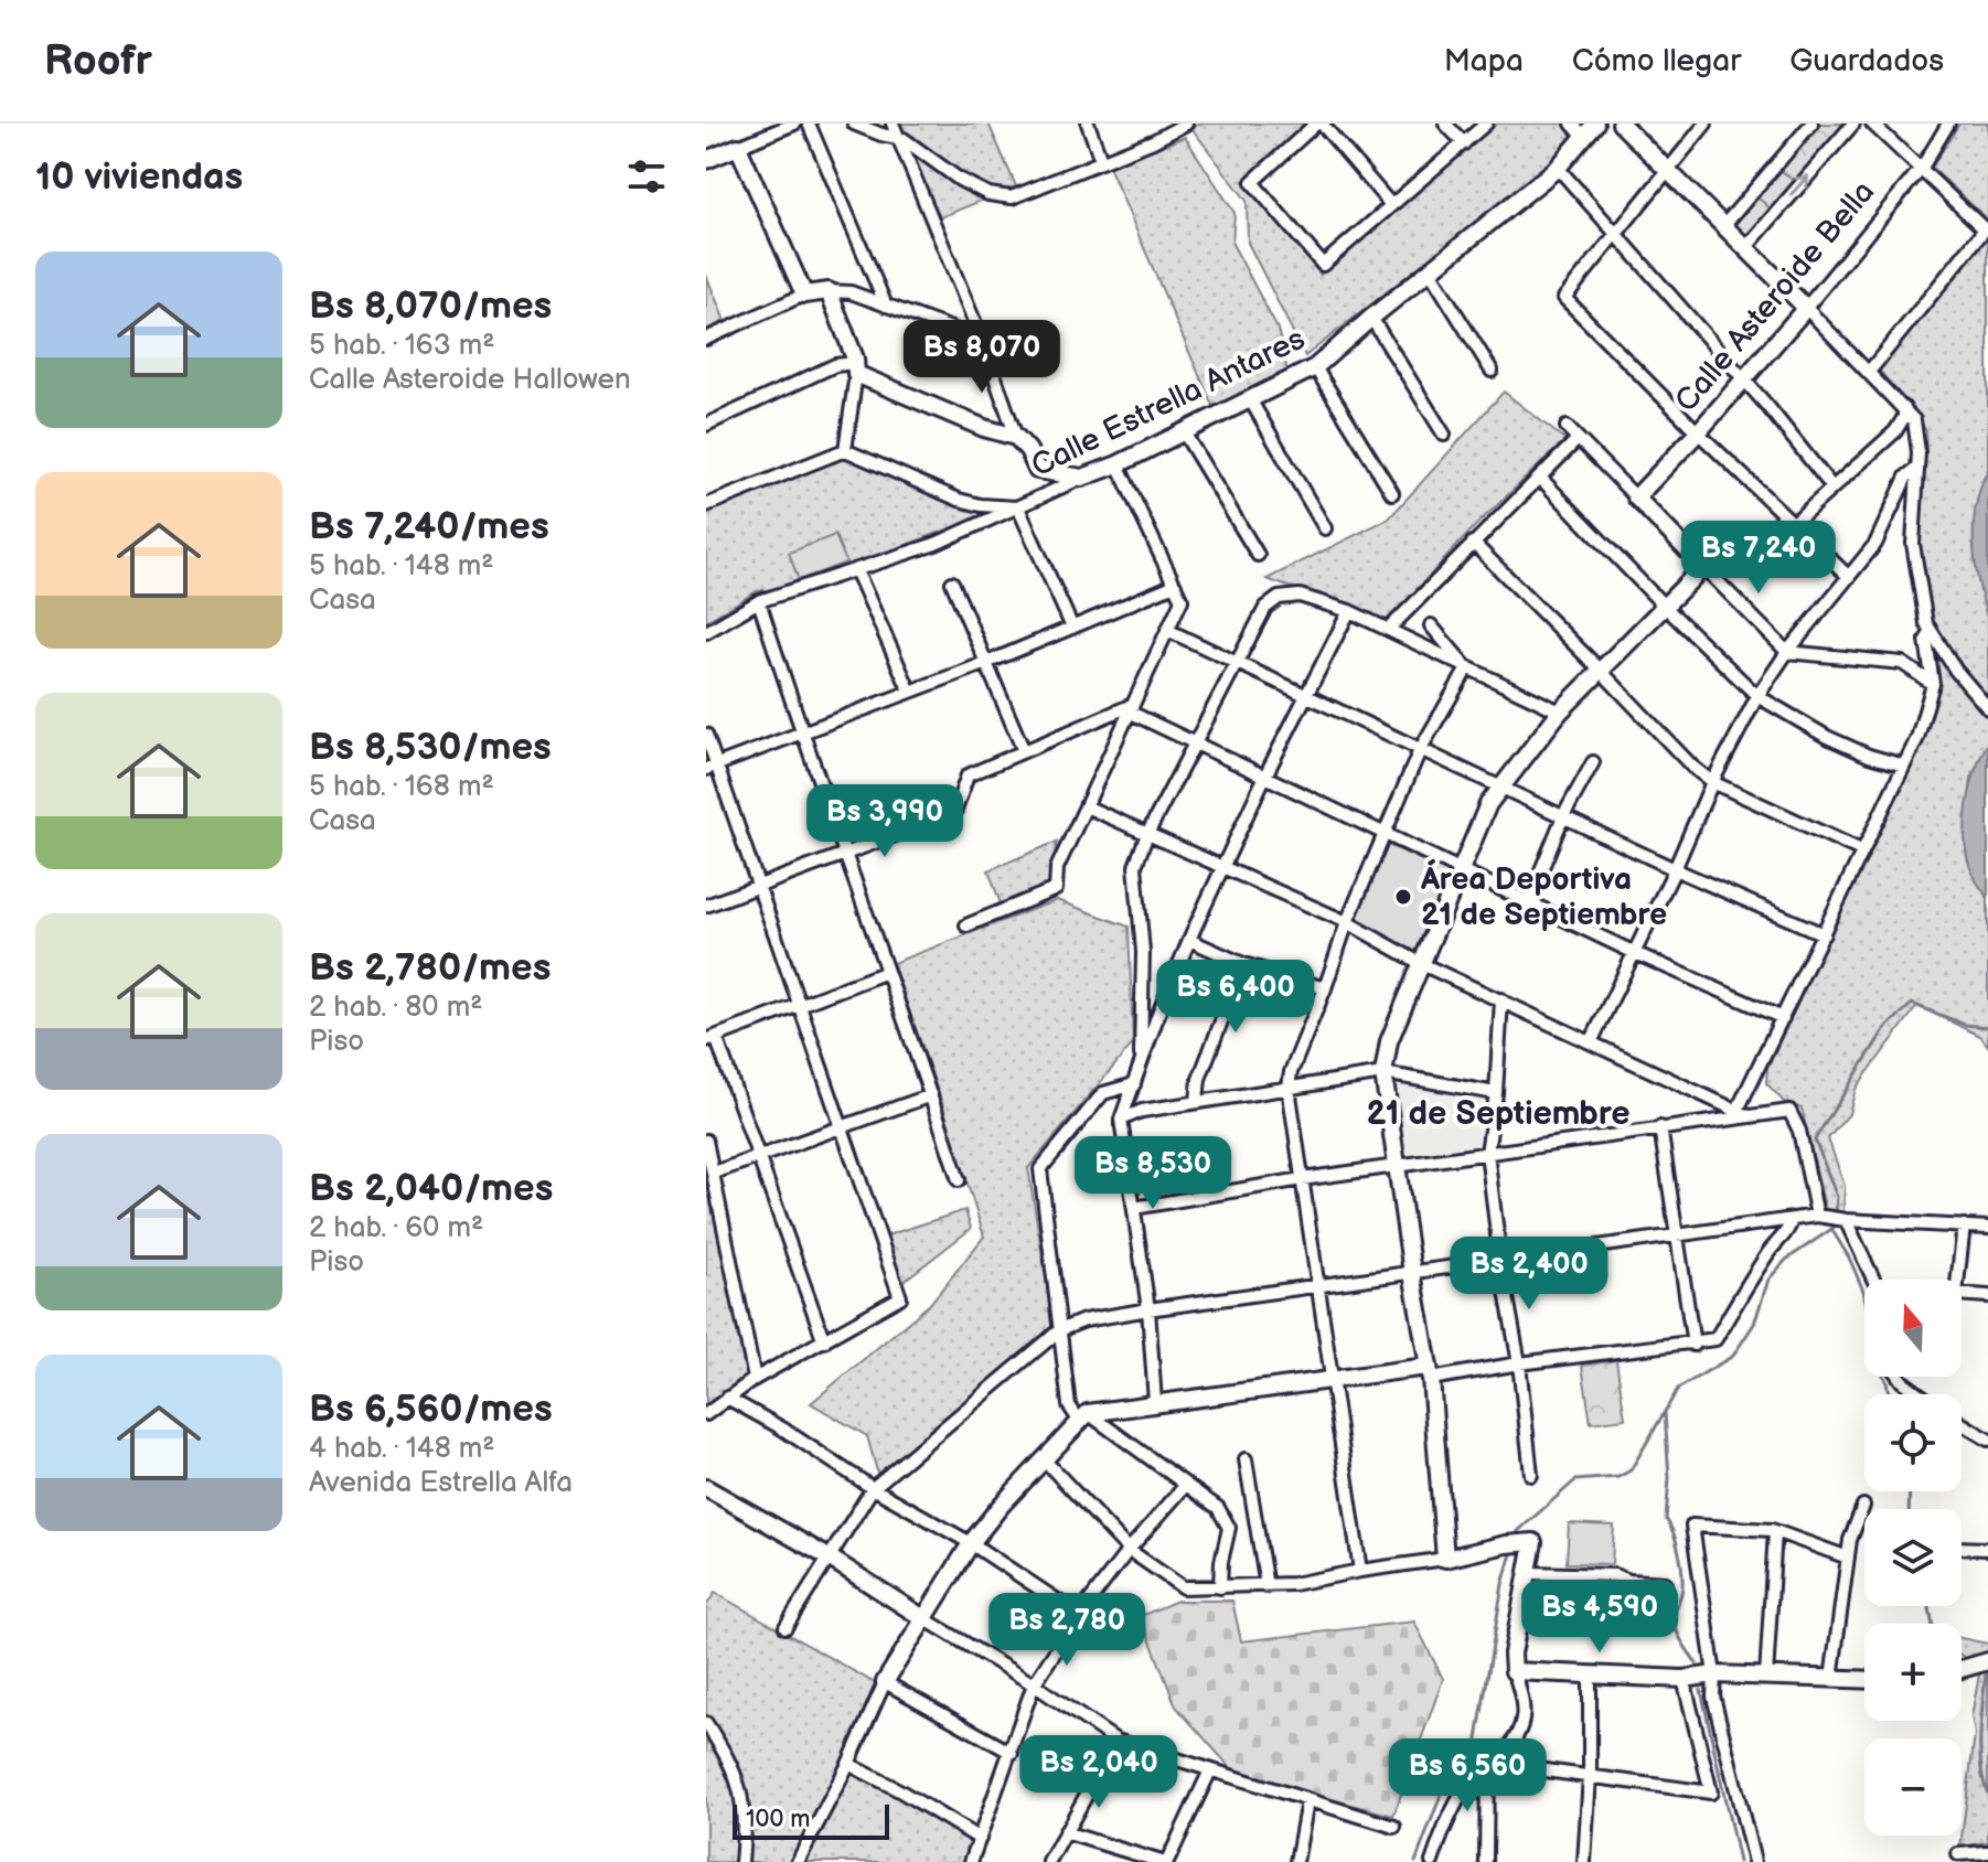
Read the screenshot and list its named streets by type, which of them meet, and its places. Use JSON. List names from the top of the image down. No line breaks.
{"streets":{"street":["Calle Asteroide Bella","Calle Estrella Antares"]},"districts":["21 de Septiembre"],"places":["Área Deportiva 21 de Septiembre"],"scale_bar":"100 m","north":"top","page":{"header":"Roofr","nav":["Mapa","Cómo llegar","Guardados"],"heading":"10 viviendas","list":[{"name":"Bs 8,070/mes","note":"5 hab. · 163 m² · Calle Asteroide Hallowen"},{"name":"Bs 7,240/mes","note":"5 hab. · 148 m² · Casa"},{"name":"Bs 8,530/mes","note":"5 hab. · 168 m² · Casa"},{"name":"Bs 2,780/mes","note":"2 hab. · 80 m² · Piso"},{"name":"Bs 2,040/mes","note":"2 hab. · 60 m² · Piso"},{"name":"Bs 6,560/mes","note":"4 hab. · 148 m² · Avenida Estrella Alfa"}],"price":["Bs 8,070","Bs 7,240","Bs 3,990","Bs 6,400","Bs 8,530","Bs 2,400","Bs 4,590","Bs 2,780","Bs 2,040","Bs 6,560"],"map_buttons":["+","−"],"scale":"100 m"}}
